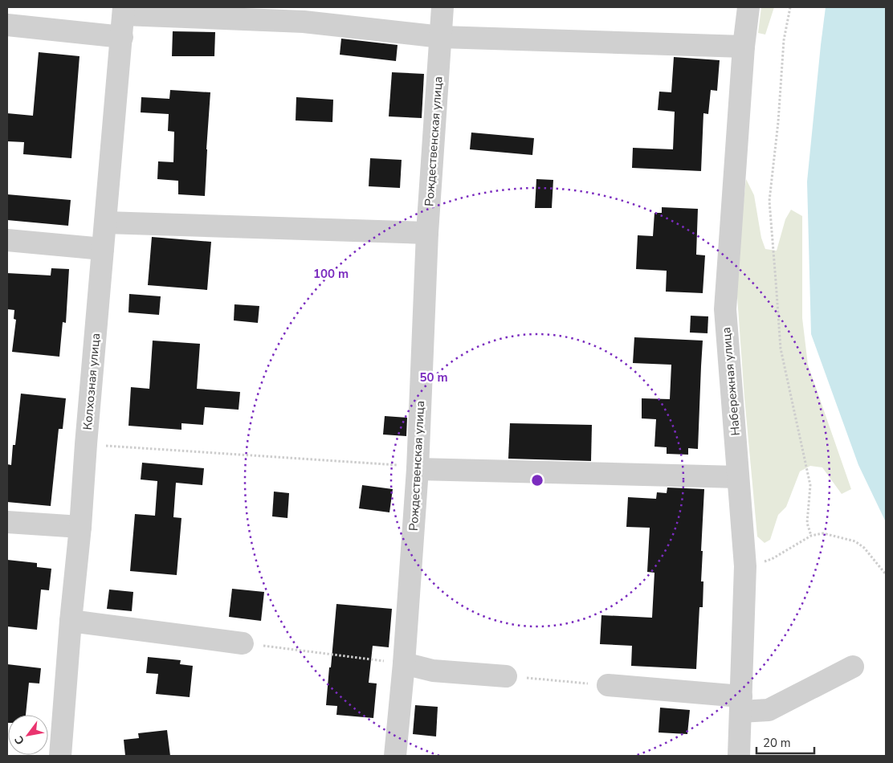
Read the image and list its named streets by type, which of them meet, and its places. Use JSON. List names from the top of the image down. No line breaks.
{"streets":{"street":["Рождественская улица","Колхозная улица","Набережная улица"]},"scale_bar":"20 m","north":"bottom left","rings":["100 m","50 m"]}
